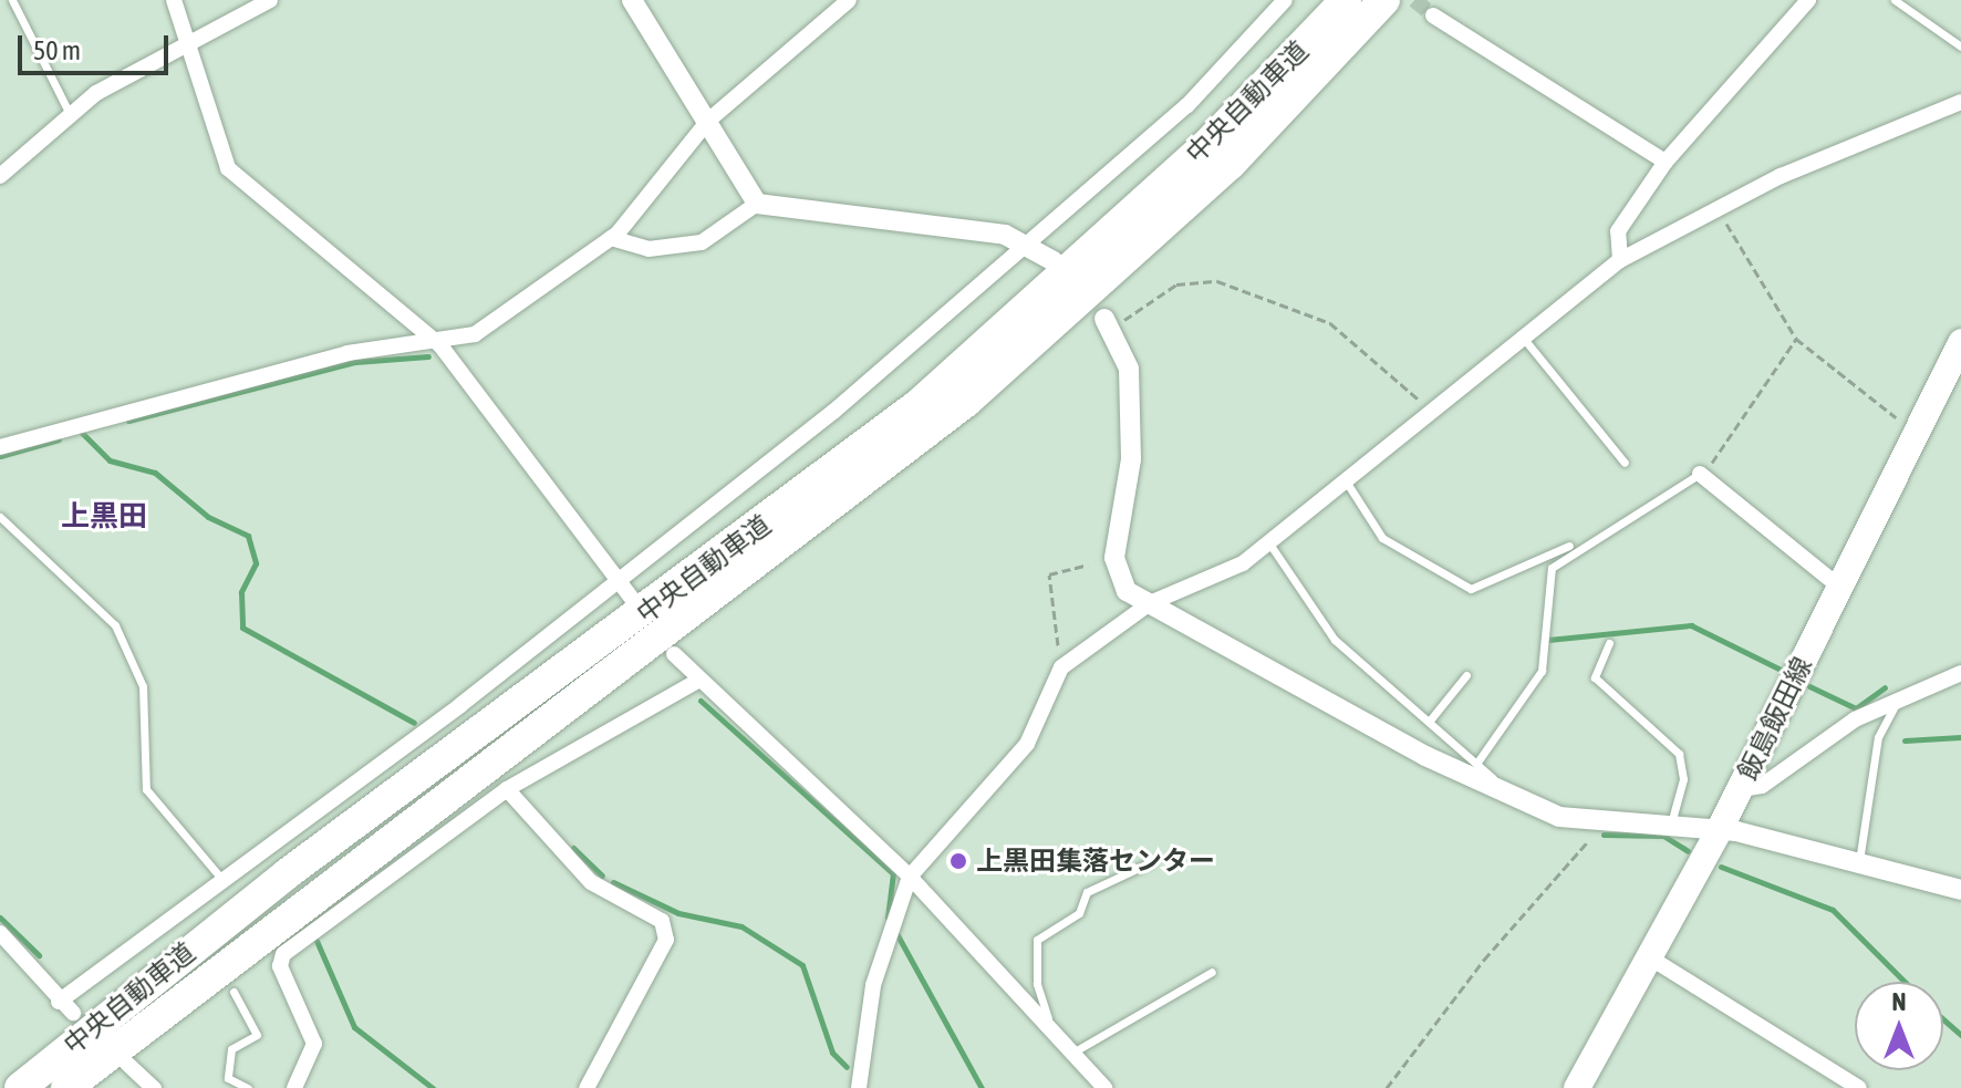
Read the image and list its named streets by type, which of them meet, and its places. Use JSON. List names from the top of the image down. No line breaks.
{"streets":{"highway":["中央自動車道"],"main road":["飯島飯田線"]},"districts":["上黒田"],"places":["上黒田集落センター"],"scale_bar":"50 m","north":"top"}
